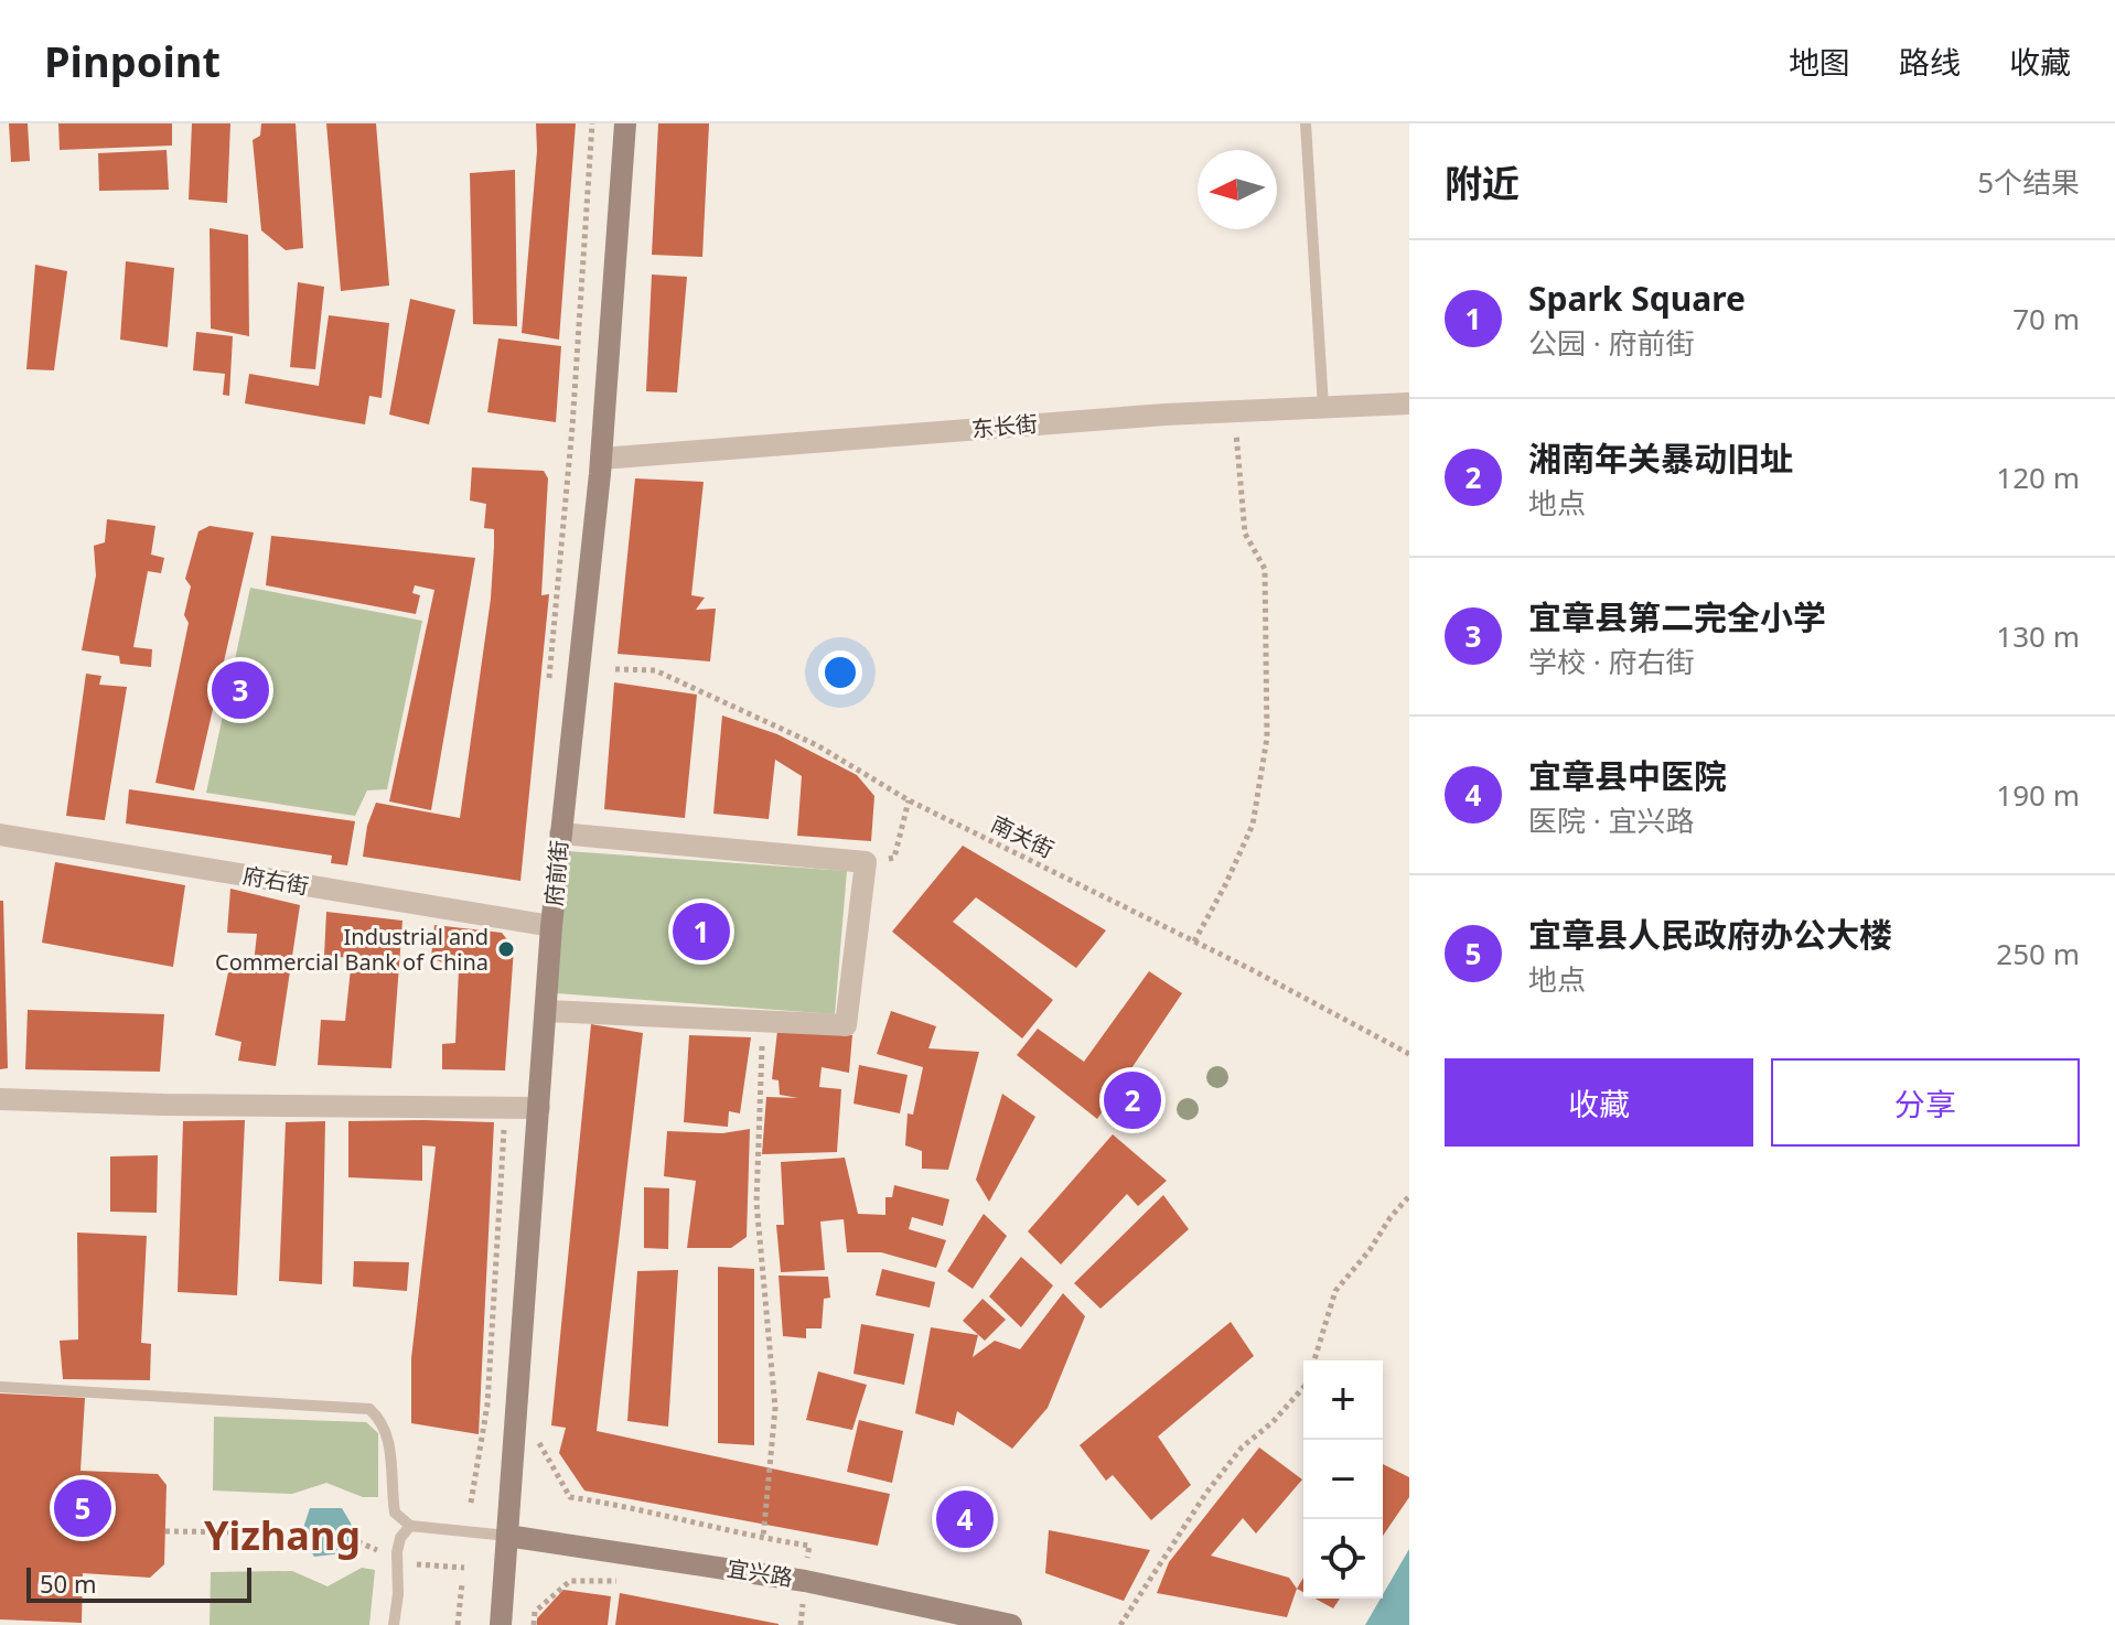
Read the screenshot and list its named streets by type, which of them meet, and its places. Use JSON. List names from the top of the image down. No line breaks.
{"streets":{"street":["东长街","府前街","府右街","宜兴路"],"path":["南关街"]},"crossings":[["东长街","府前街"],["府前街","府右街"],["府前街","宜兴路"]],"districts":["Yizhang"],"places":["Industrial and Commercial Bank of China"],"scale_bar":"50 m","north":"left","page":{"header":"Pinpoint","nav":["地图","路线","收藏"],"heading":["附近","5个结果"],"list":[{"mark":"1","name":"Spark Square","note":"公园 · 府前街","value":"70 m"},{"mark":"2","name":"湘南年关暴动旧址","note":"地点","value":"120 m"},{"mark":"3","name":"宜章县第二完全小学","note":"学校 · 府右街","value":"130 m"},{"mark":"4","name":"宜章县中医院","note":"医院 · 宜兴路","value":"190 m"},{"mark":"5","name":"宜章县人民政府办公大楼","note":"地点","value":"250 m"}],"pins":["3","1","2","5","4"],"buttons":["收藏","分享"],"map_buttons":["+","−"],"scale":"50 m"}}
